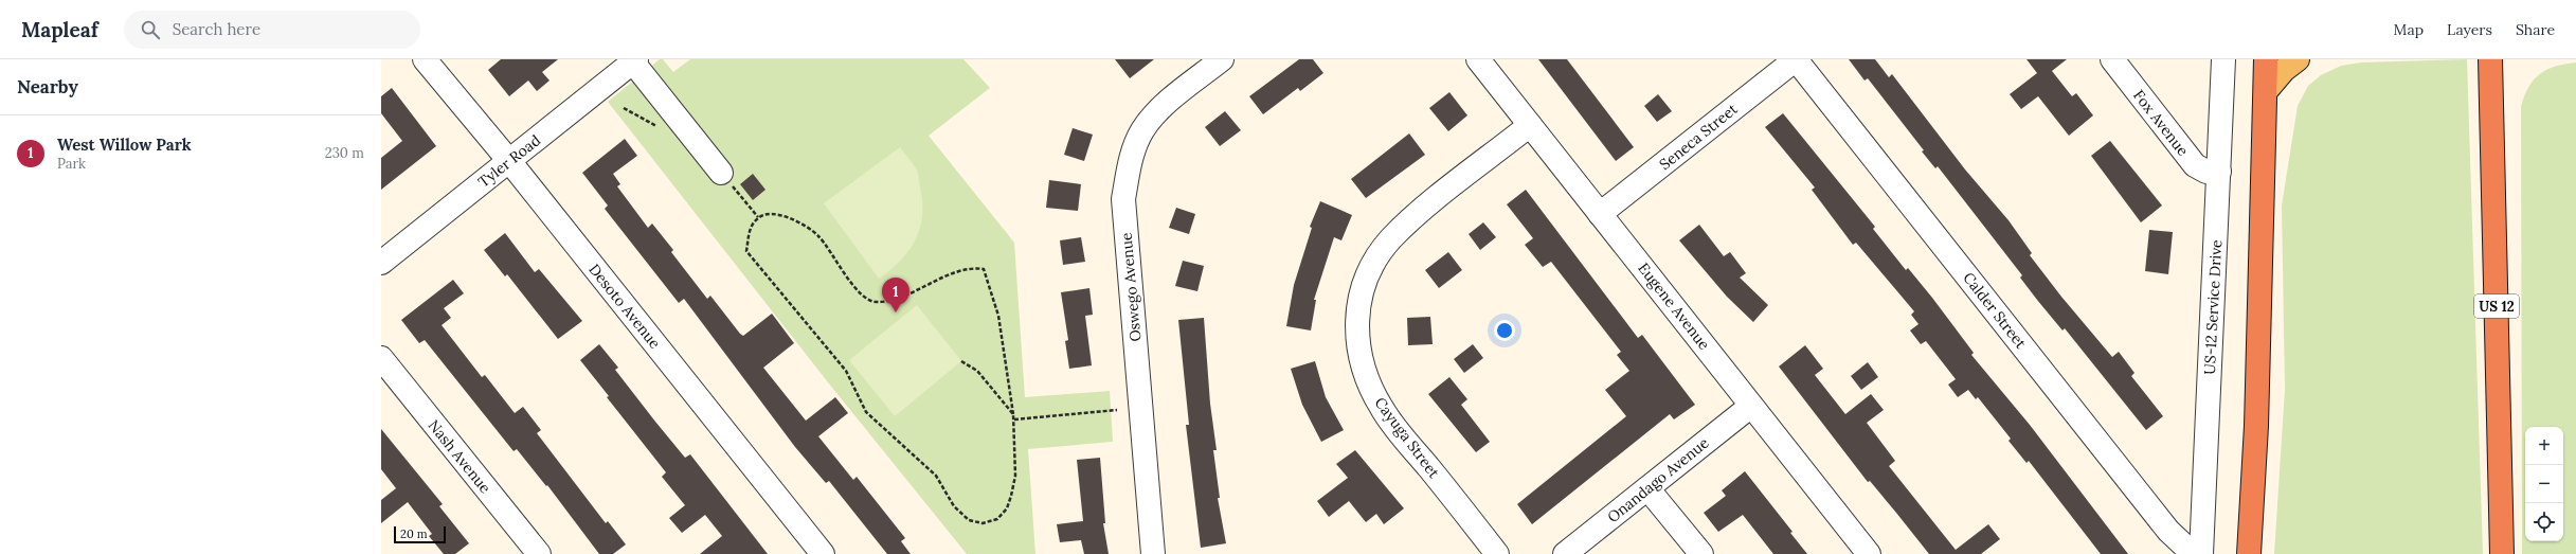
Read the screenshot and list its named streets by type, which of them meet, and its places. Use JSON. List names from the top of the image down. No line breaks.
{"streets":{"highway":["US 12"],"street":["Fox Avenue","Seneca Street","Tyler Road","Oswego Avenue","Desoto Avenue","Eugene Avenue","US-12 Service Drive","Calder Street","Cayuga Street","Nash Avenue","Onandago Avenue"]},"crossings":[["Fox Avenue","US-12 Service Drive"],["Seneca Street","Eugene Avenue"],["Seneca Street","Calder Street"],["Tyler Road","Desoto Avenue"],["Eugene Avenue","Cayuga Street"],["Eugene Avenue","Onandago Avenue"],["US-12 Service Drive","Calder Street"]],"scale_bar":"20 m","page":{"header":"Mapleaf","search":"Search here","nav":["Map","Layers","Share"],"heading":"Nearby","list":[{"mark":"1","name":"West Willow Park","note":"Park","value":"230 m"}],"pins":"1","map_buttons":["+","−"],"scale":"20 m"}}
